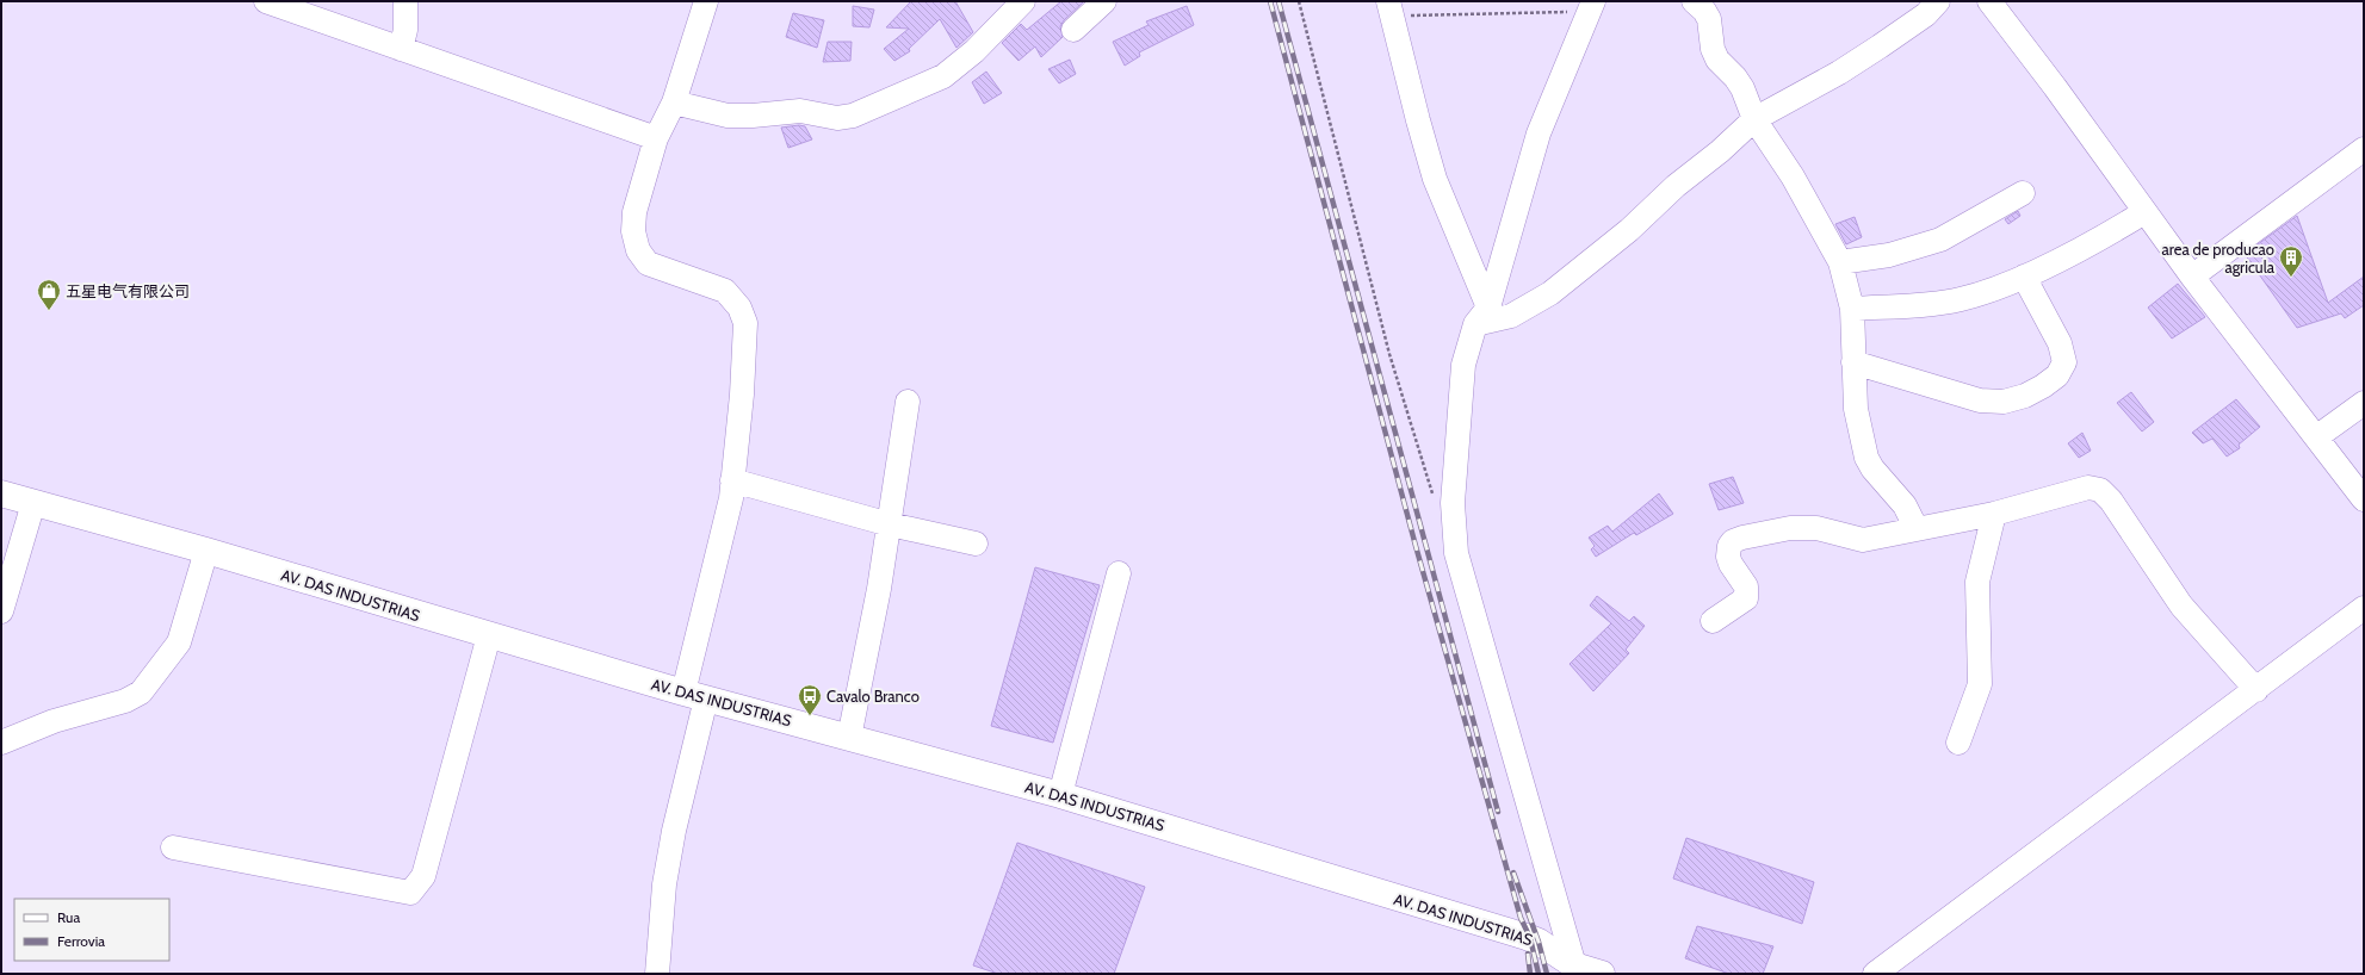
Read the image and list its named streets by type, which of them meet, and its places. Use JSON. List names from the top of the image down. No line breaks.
{"streets":{"main road":["AV. DAS INDUSTRIAS"]},"places":{"building":["area de producao agricula"],"shop":["五星电气有限公司"],"bus stop":["Cavalo Branco"]},"legend":["Rua","Ferrovia"]}
